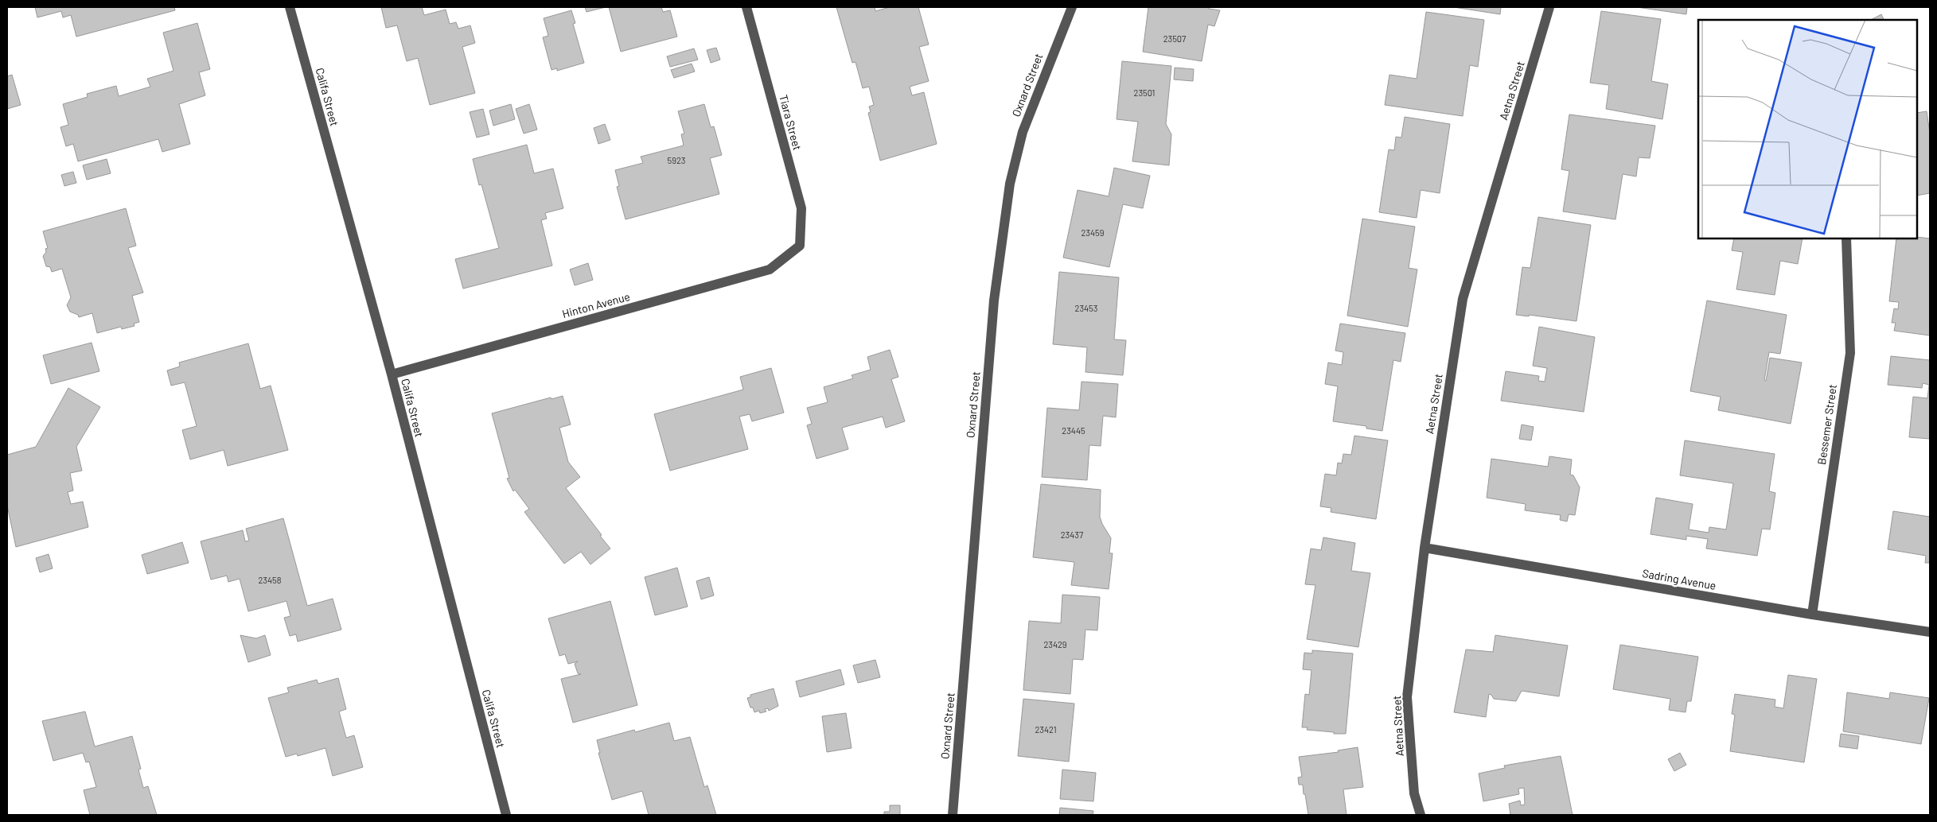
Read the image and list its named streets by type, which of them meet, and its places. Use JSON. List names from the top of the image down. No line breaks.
{"streets":{"street":["Oxnard Street","Aetna Street","Califa Street","Tiara Street","Hinton Avenue","Bessemer Street","Sadring Avenue"]},"crossings":[["Aetna Street","Sadring Avenue"],["Califa Street","Hinton Avenue"],["Tiara Street","Hinton Avenue"],["Bessemer Street","Sadring Avenue"]],"house_numbers":["23507","23501","5923","23459","23453","23445","23437","23458","23429","23421"]}
